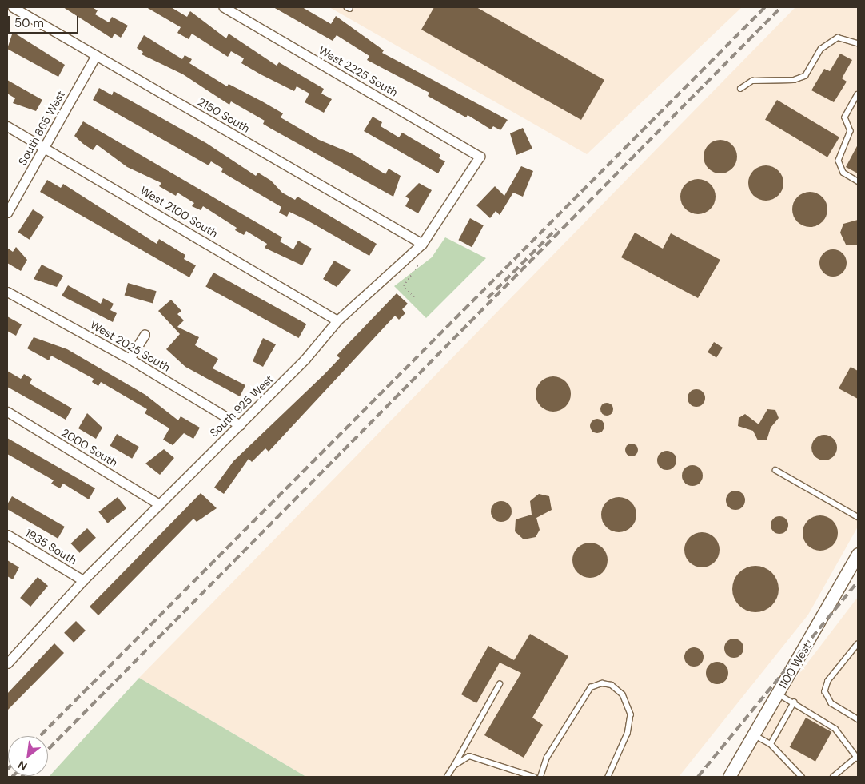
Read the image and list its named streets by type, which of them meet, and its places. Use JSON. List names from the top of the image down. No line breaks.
{"streets":{"street":["West 2225 South","2150 South","South 865 West","West 2100 South","West 2025 South","South 925 West","2000 South","1935 South","1100 West"]},"crossings":[["West 2225 South","South 925 West"],["2150 South","South 865 West"],["2150 South","South 925 West"],["South 865 West","West 2100 South"],["West 2100 South","South 925 West"],["West 2025 South","South 925 West"],["South 925 West","2000 South"],["South 925 West","1935 South"]],"scale_bar":"50 m","north":"bottom left"}
